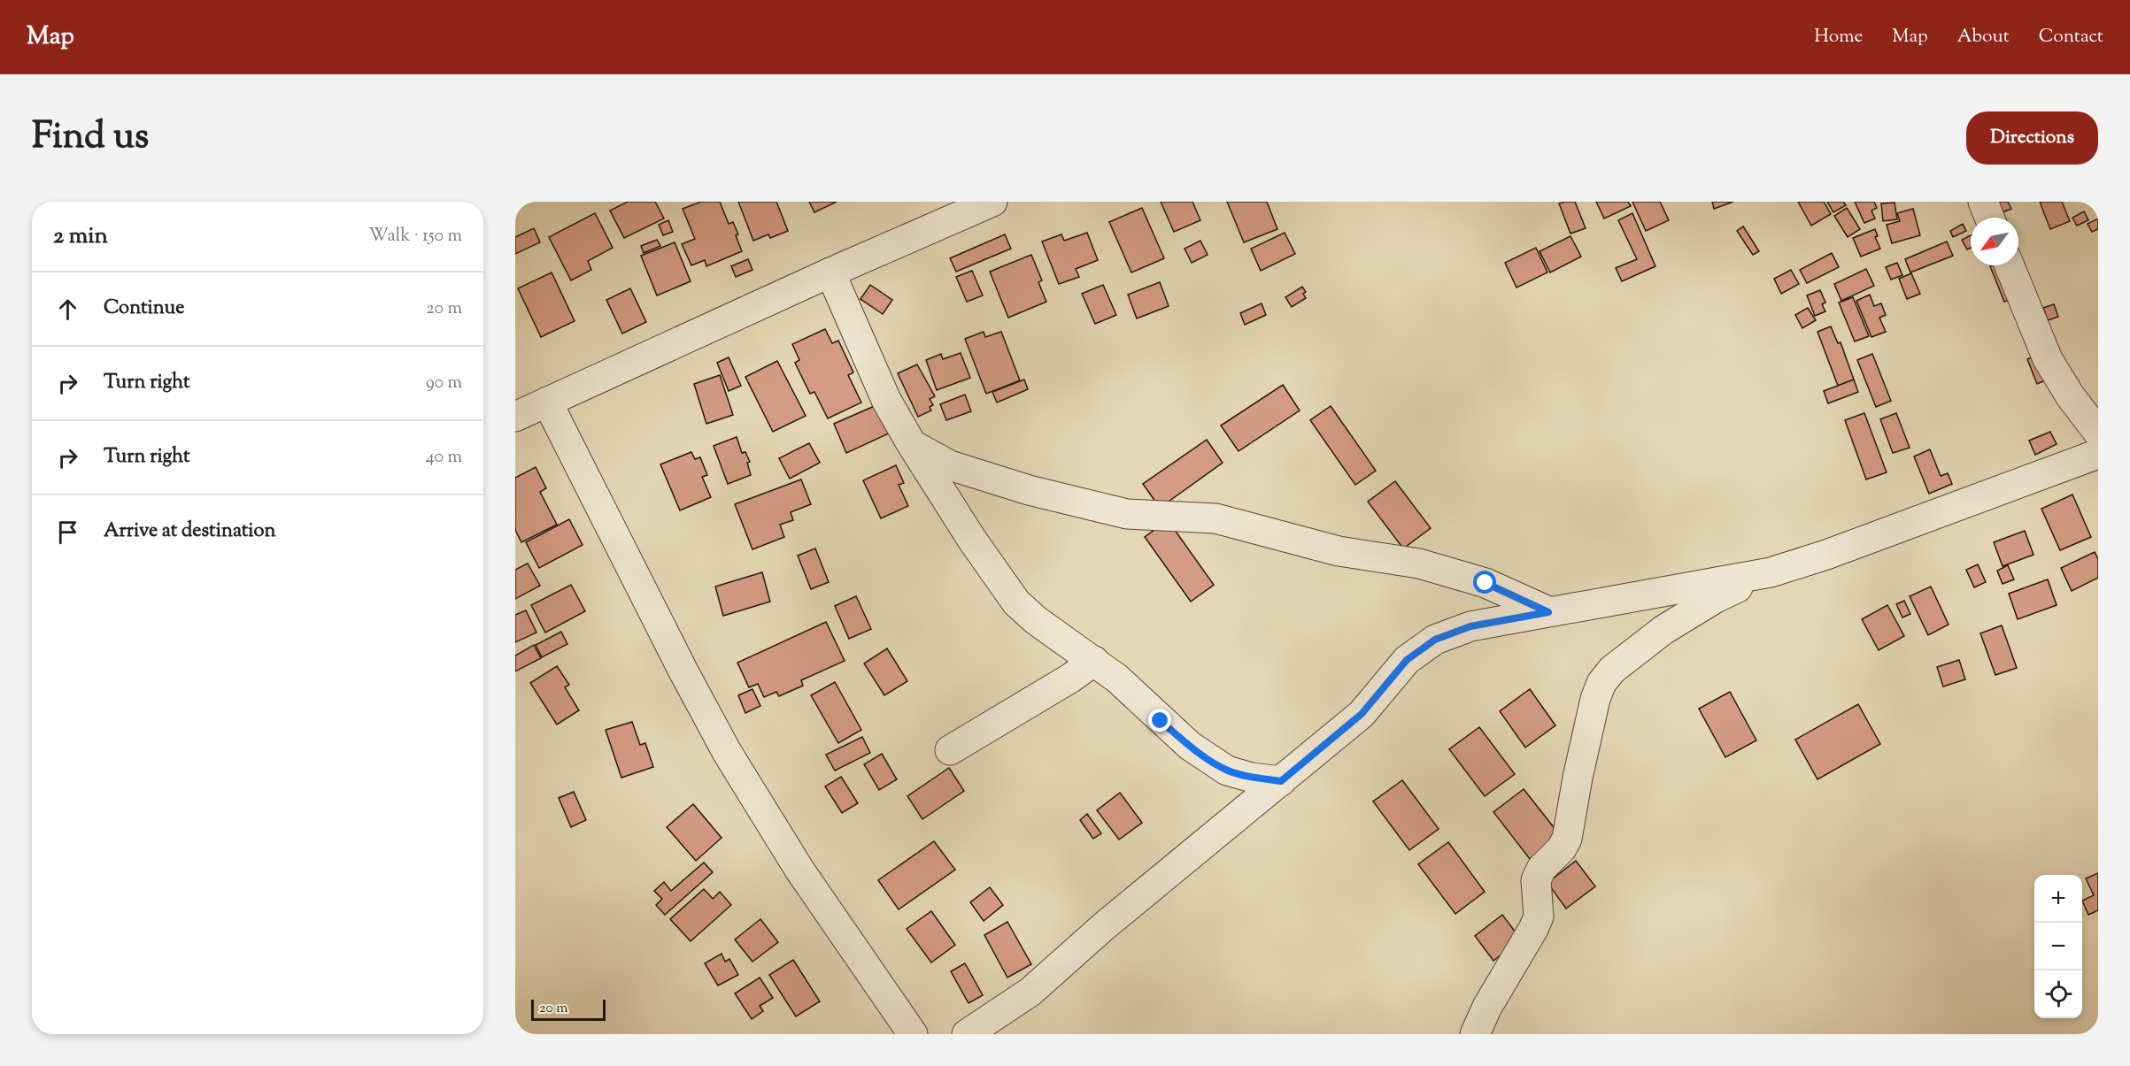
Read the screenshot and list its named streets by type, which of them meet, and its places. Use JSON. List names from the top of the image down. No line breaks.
{"scale_bar":"20 m","north":"bottom left","page":{"header":"Map","nav":["Home","Map","About","Contact"],"title":"Find us","buttons":"Directions","heading":["2 min","Walk · 150 m"],"list":[["Continue","20 m"],["Turn right","90 m"],["Turn right","40 m"],"Arrive at destination"],"map_buttons":["+","−"],"scale":"20 m"}}
